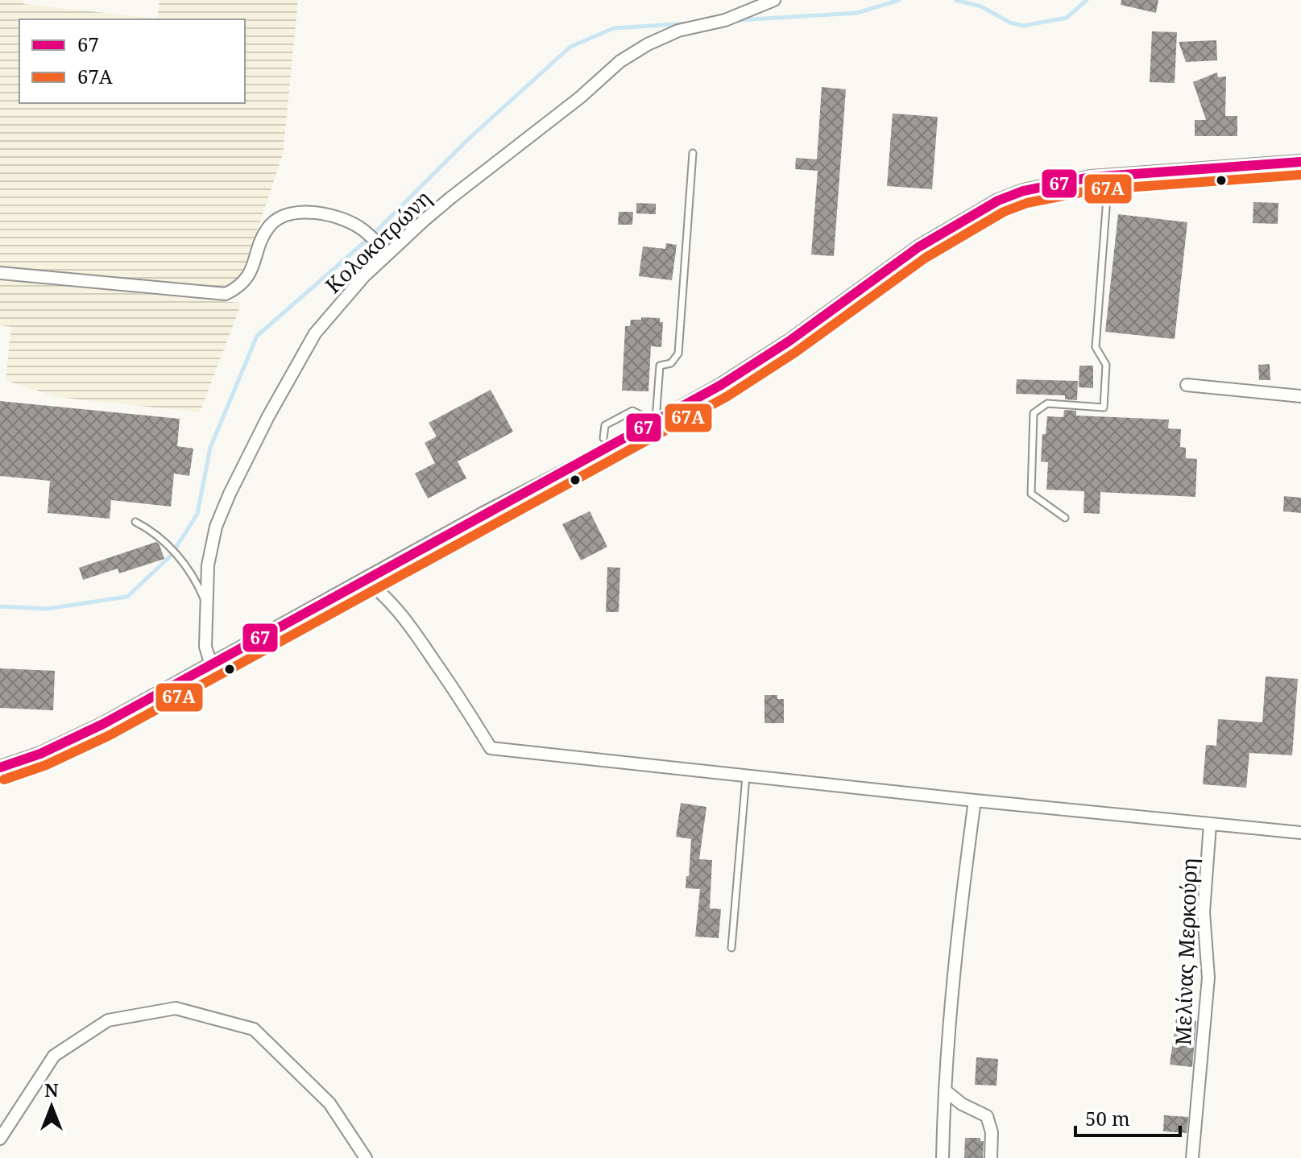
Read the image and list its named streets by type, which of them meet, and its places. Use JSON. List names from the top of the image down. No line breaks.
{"streets":{"street":["Κολοκοτρώνη","Μελίνας Μερκούρη"]},"lines":["transit line 67","transit line 67Α"],"legend":["67","67Α"],"scale_bar":"50 m","north":"top"}
